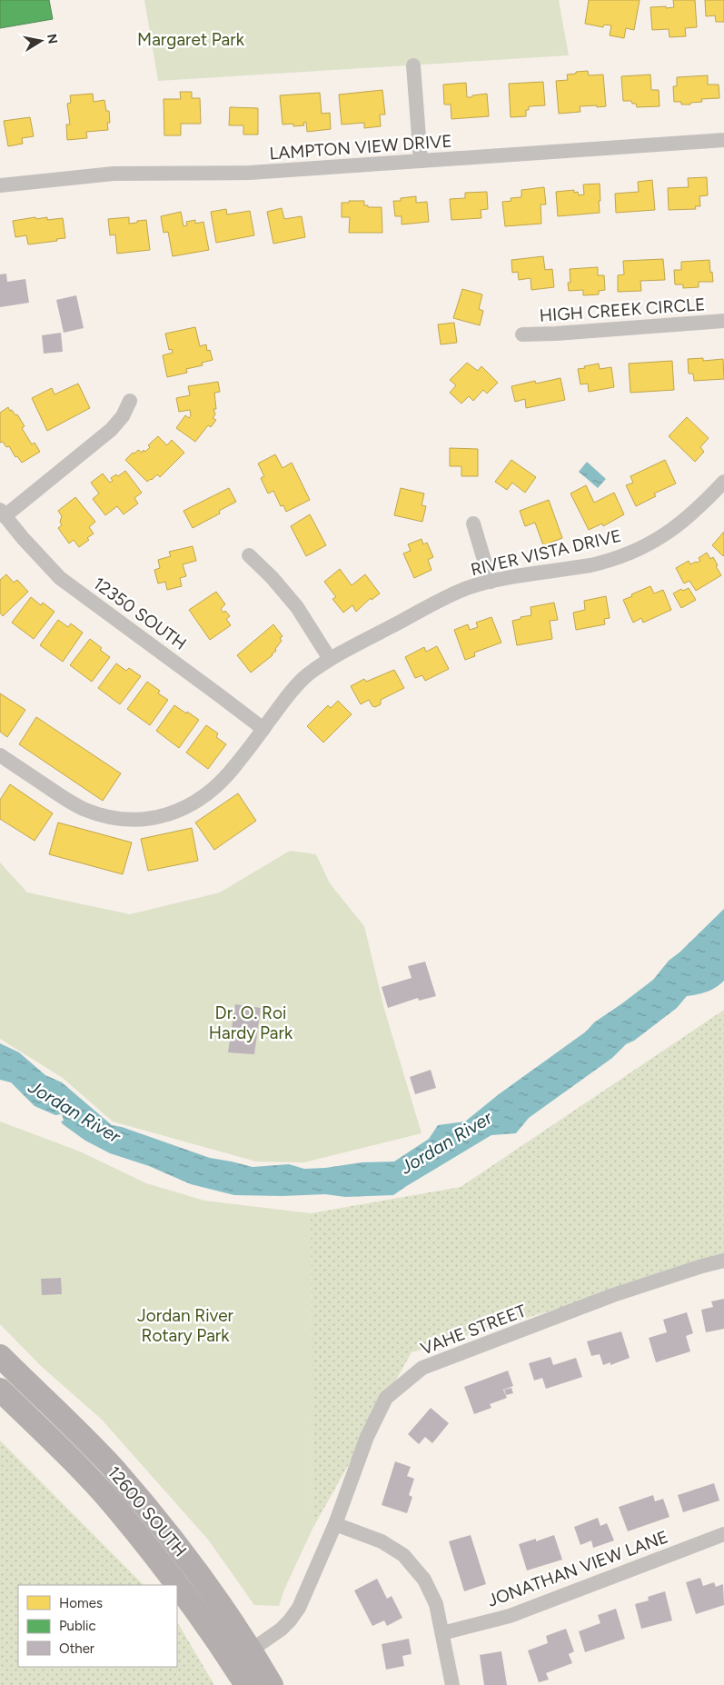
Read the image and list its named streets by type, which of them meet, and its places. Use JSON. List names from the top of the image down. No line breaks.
{"streets":{"main road":["12600 SOUTH"],"street":["LAMPTON VIEW DRIVE","HIGH CREEK CIRCLE","RIVER VISTA DRIVE","12350 SOUTH","VAHE STREET","JONATHAN VIEW LANE"]},"crossings":[["RIVER VISTA DRIVE","12350 SOUTH"],["VAHE STREET","12600 SOUTH"]],"water":["Jordan River"],"parks":["Margaret Park","Dr. O. Roi Hardy Park","Jordan River Rotary Park"],"legend":["Homes","Public","Other"],"north":"right"}
